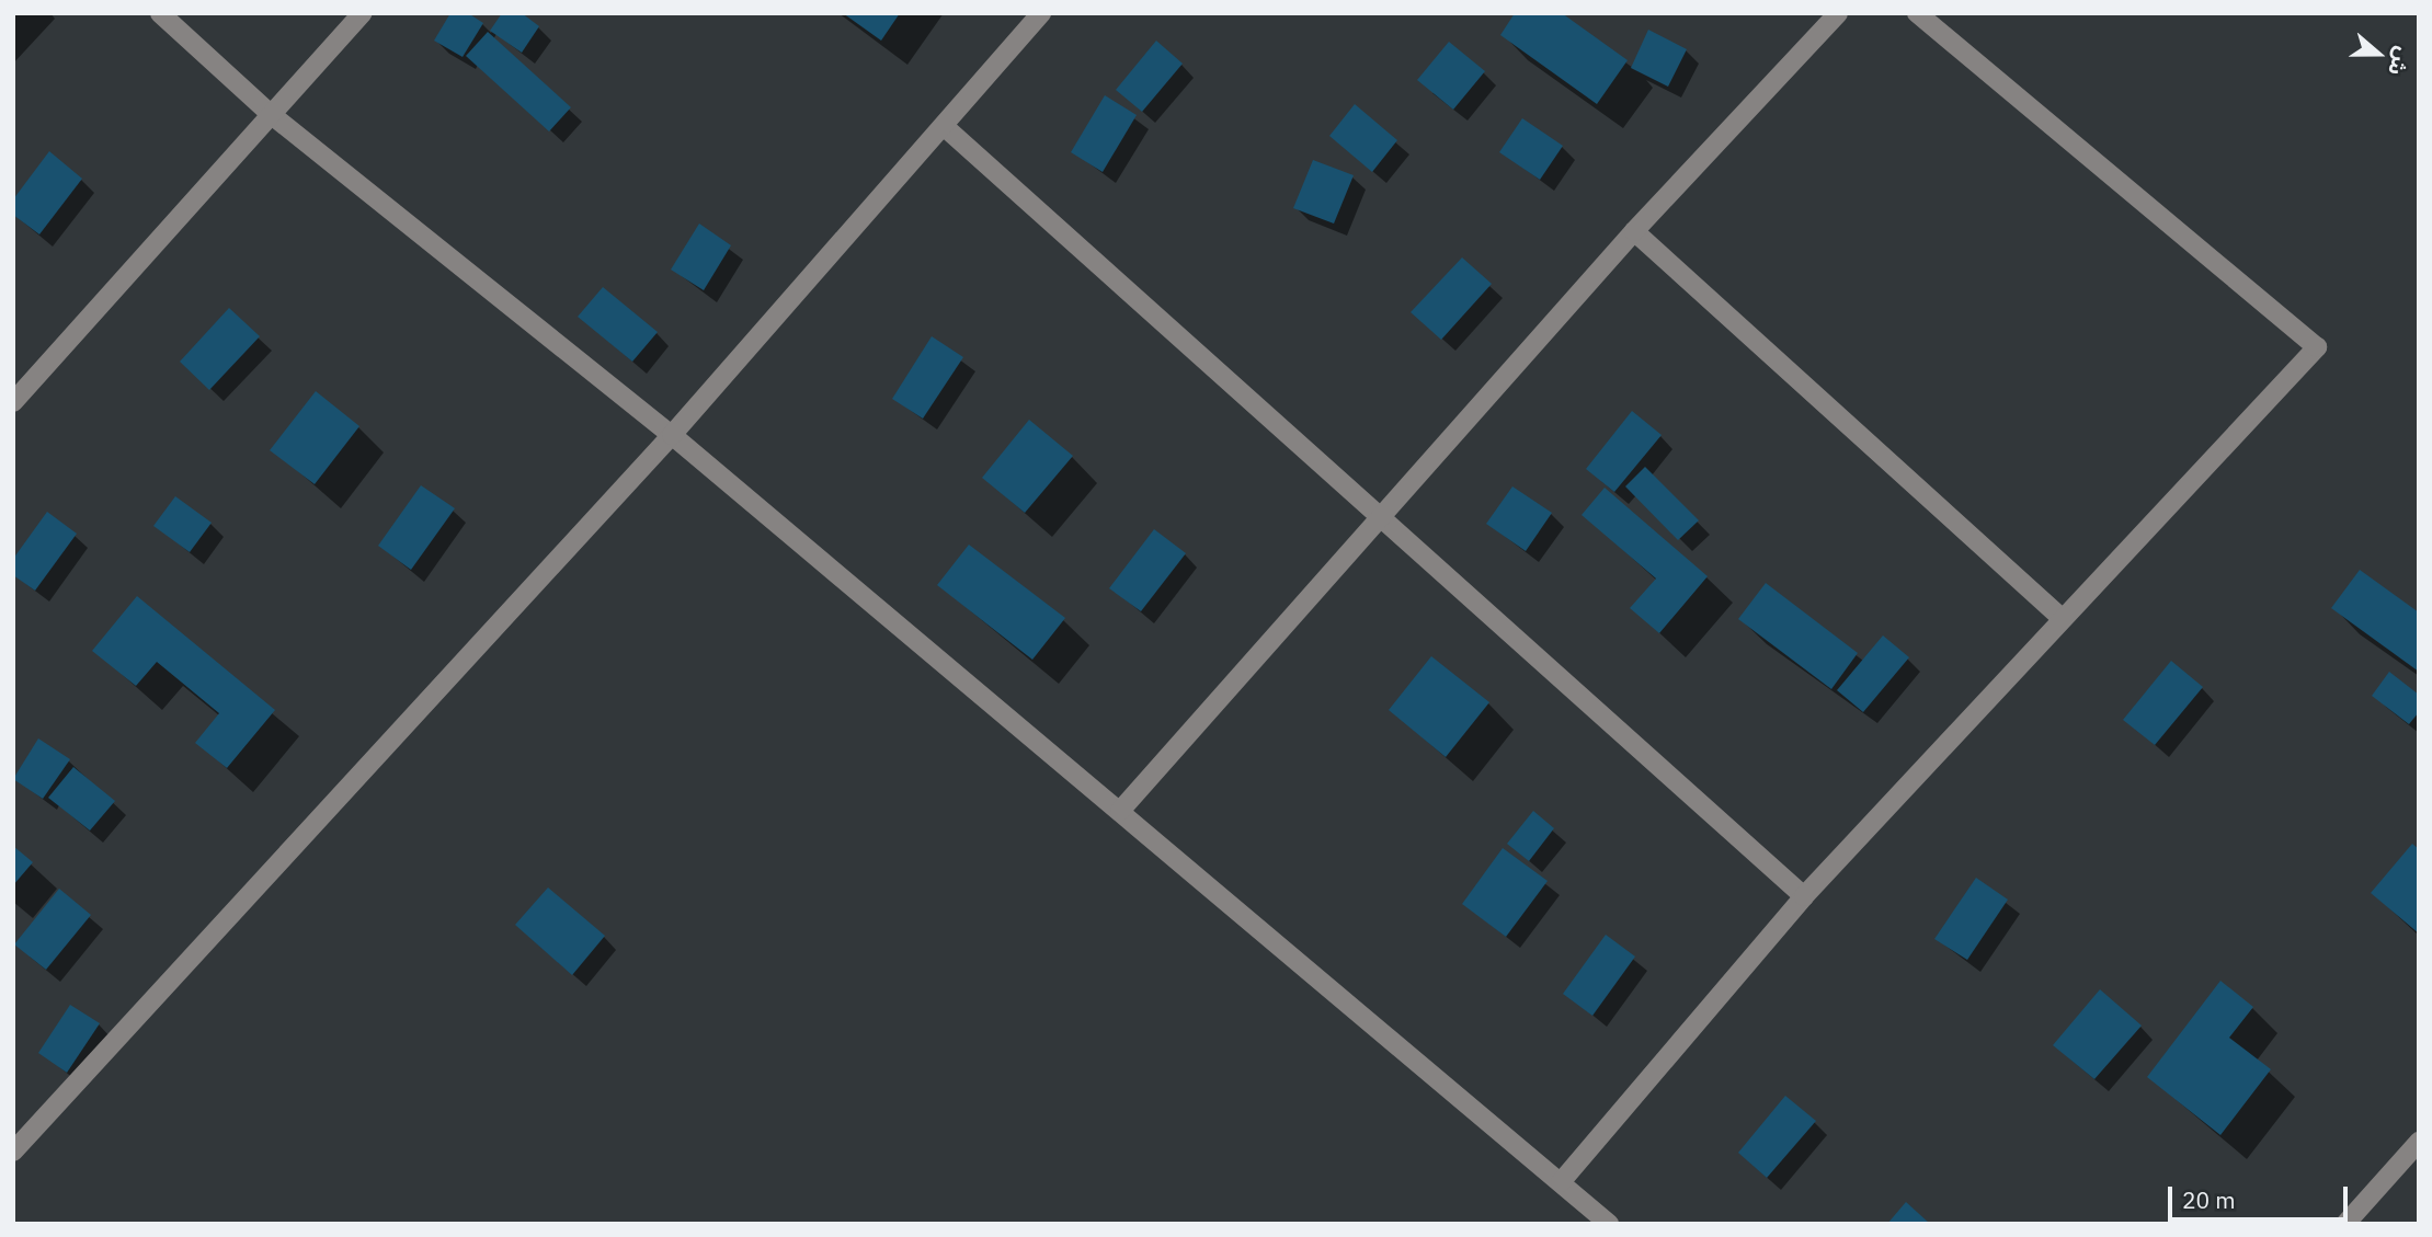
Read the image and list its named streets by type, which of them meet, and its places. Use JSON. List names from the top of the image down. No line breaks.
{"scale_bar":"20 m","north":"right"}
